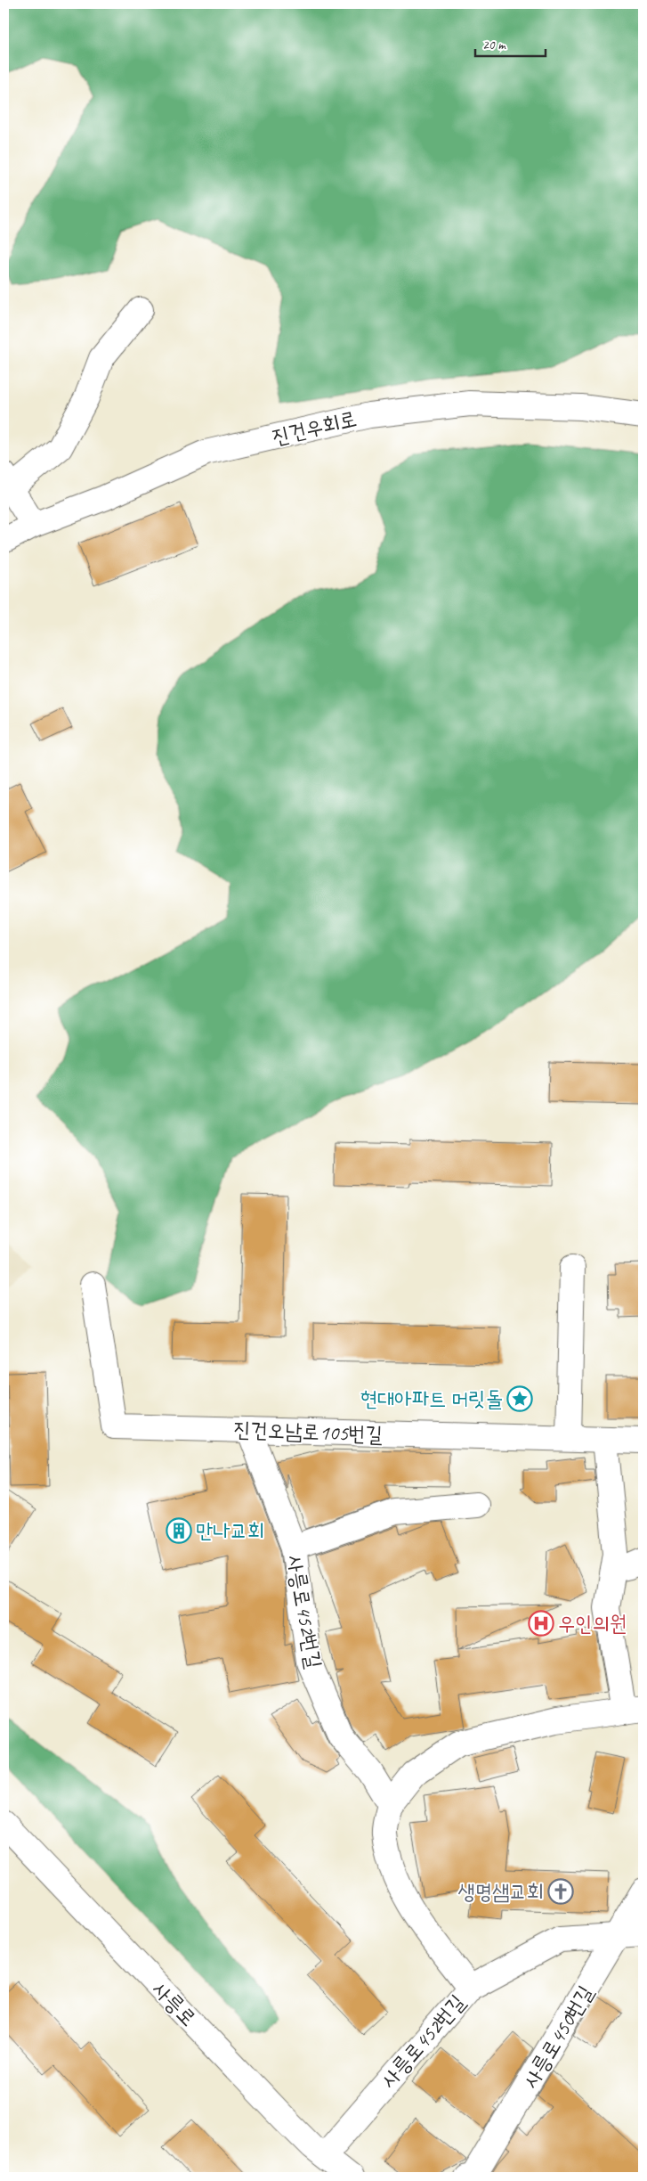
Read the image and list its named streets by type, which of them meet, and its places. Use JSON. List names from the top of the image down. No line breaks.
{"streets":{"street":["진건우회로","진건오남로105번길","사릉로452번길","사릉로","사릉로450번길"]},"crossings":[["진건오남로105번길","사릉로452번길"],["사릉로452번길","사릉로"]],"places":{"place":["현대아파트 머릿돌"],"building":["만나교회"],"hospital":["우인의원"],"church":["생명샘교회"]},"scale_bar":"20 m"}
